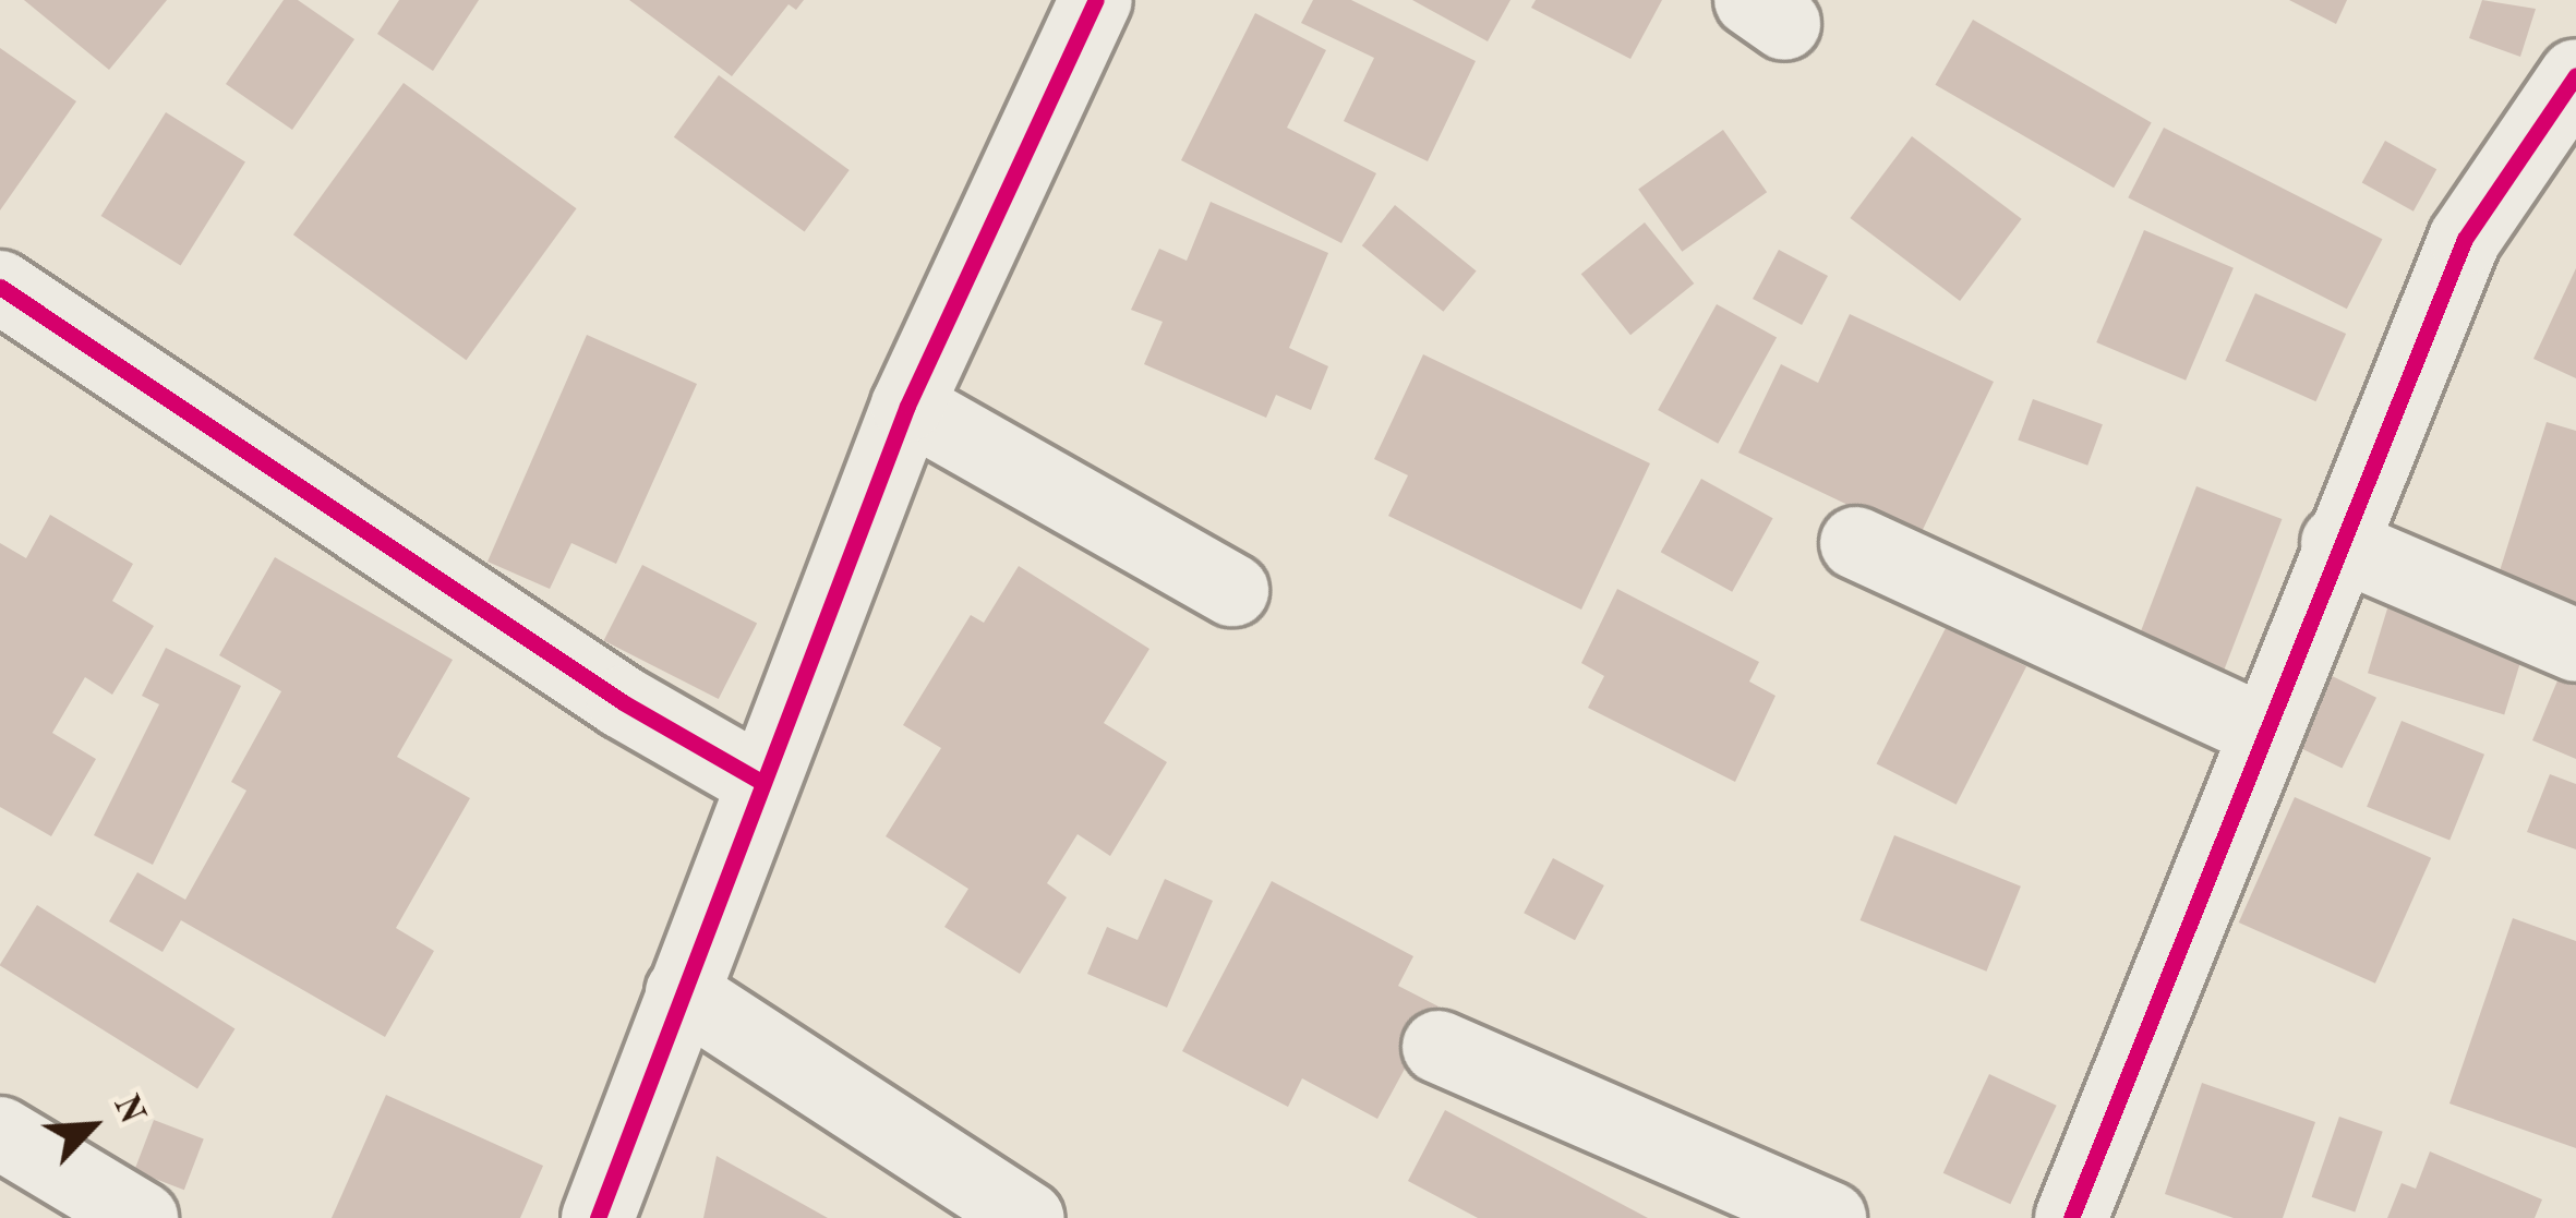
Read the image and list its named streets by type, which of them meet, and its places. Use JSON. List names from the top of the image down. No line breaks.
{"north":"top right"}
